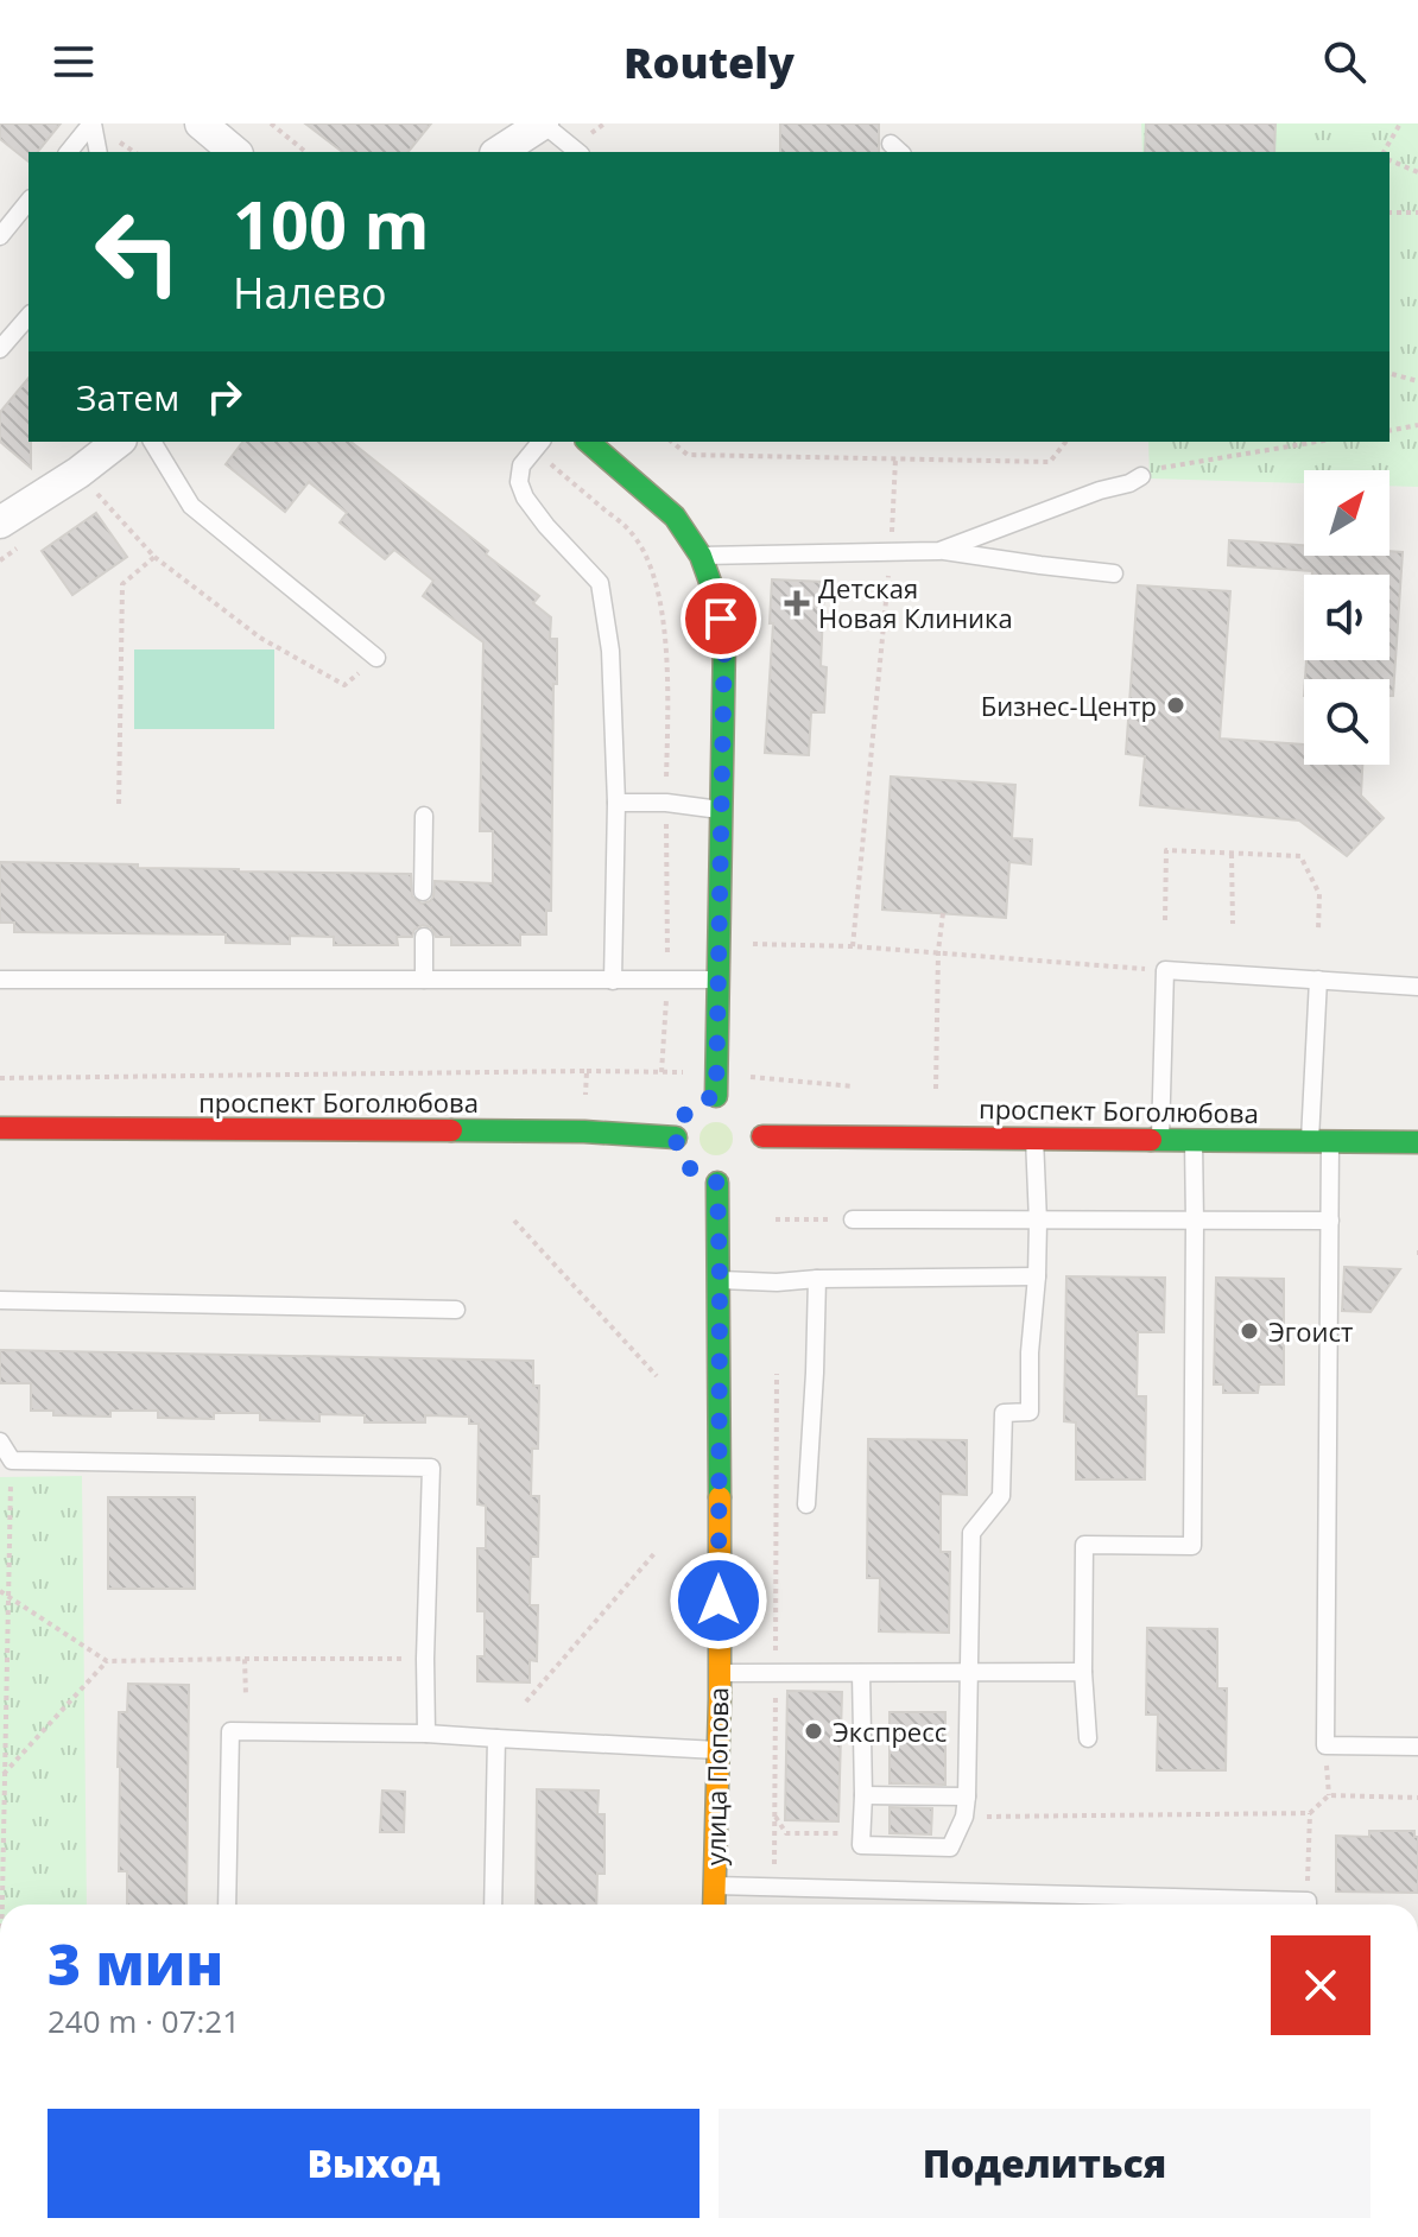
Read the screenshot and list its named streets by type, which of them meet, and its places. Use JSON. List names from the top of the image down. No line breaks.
{"streets":{"street":["проспект Боголюбова","улица Попова"]},"places":{"health":["Детская Новая Клиника"],"other":["Бизнес-Центр","Эгоист","Экспресс"]},"north":"top right","page":{"header":"Routely","turn":["100 m","Налево"],"then":"Затем","heading":["3 мин","240 m · 07:21"],"buttons":["Выход","Поделиться"]}}
